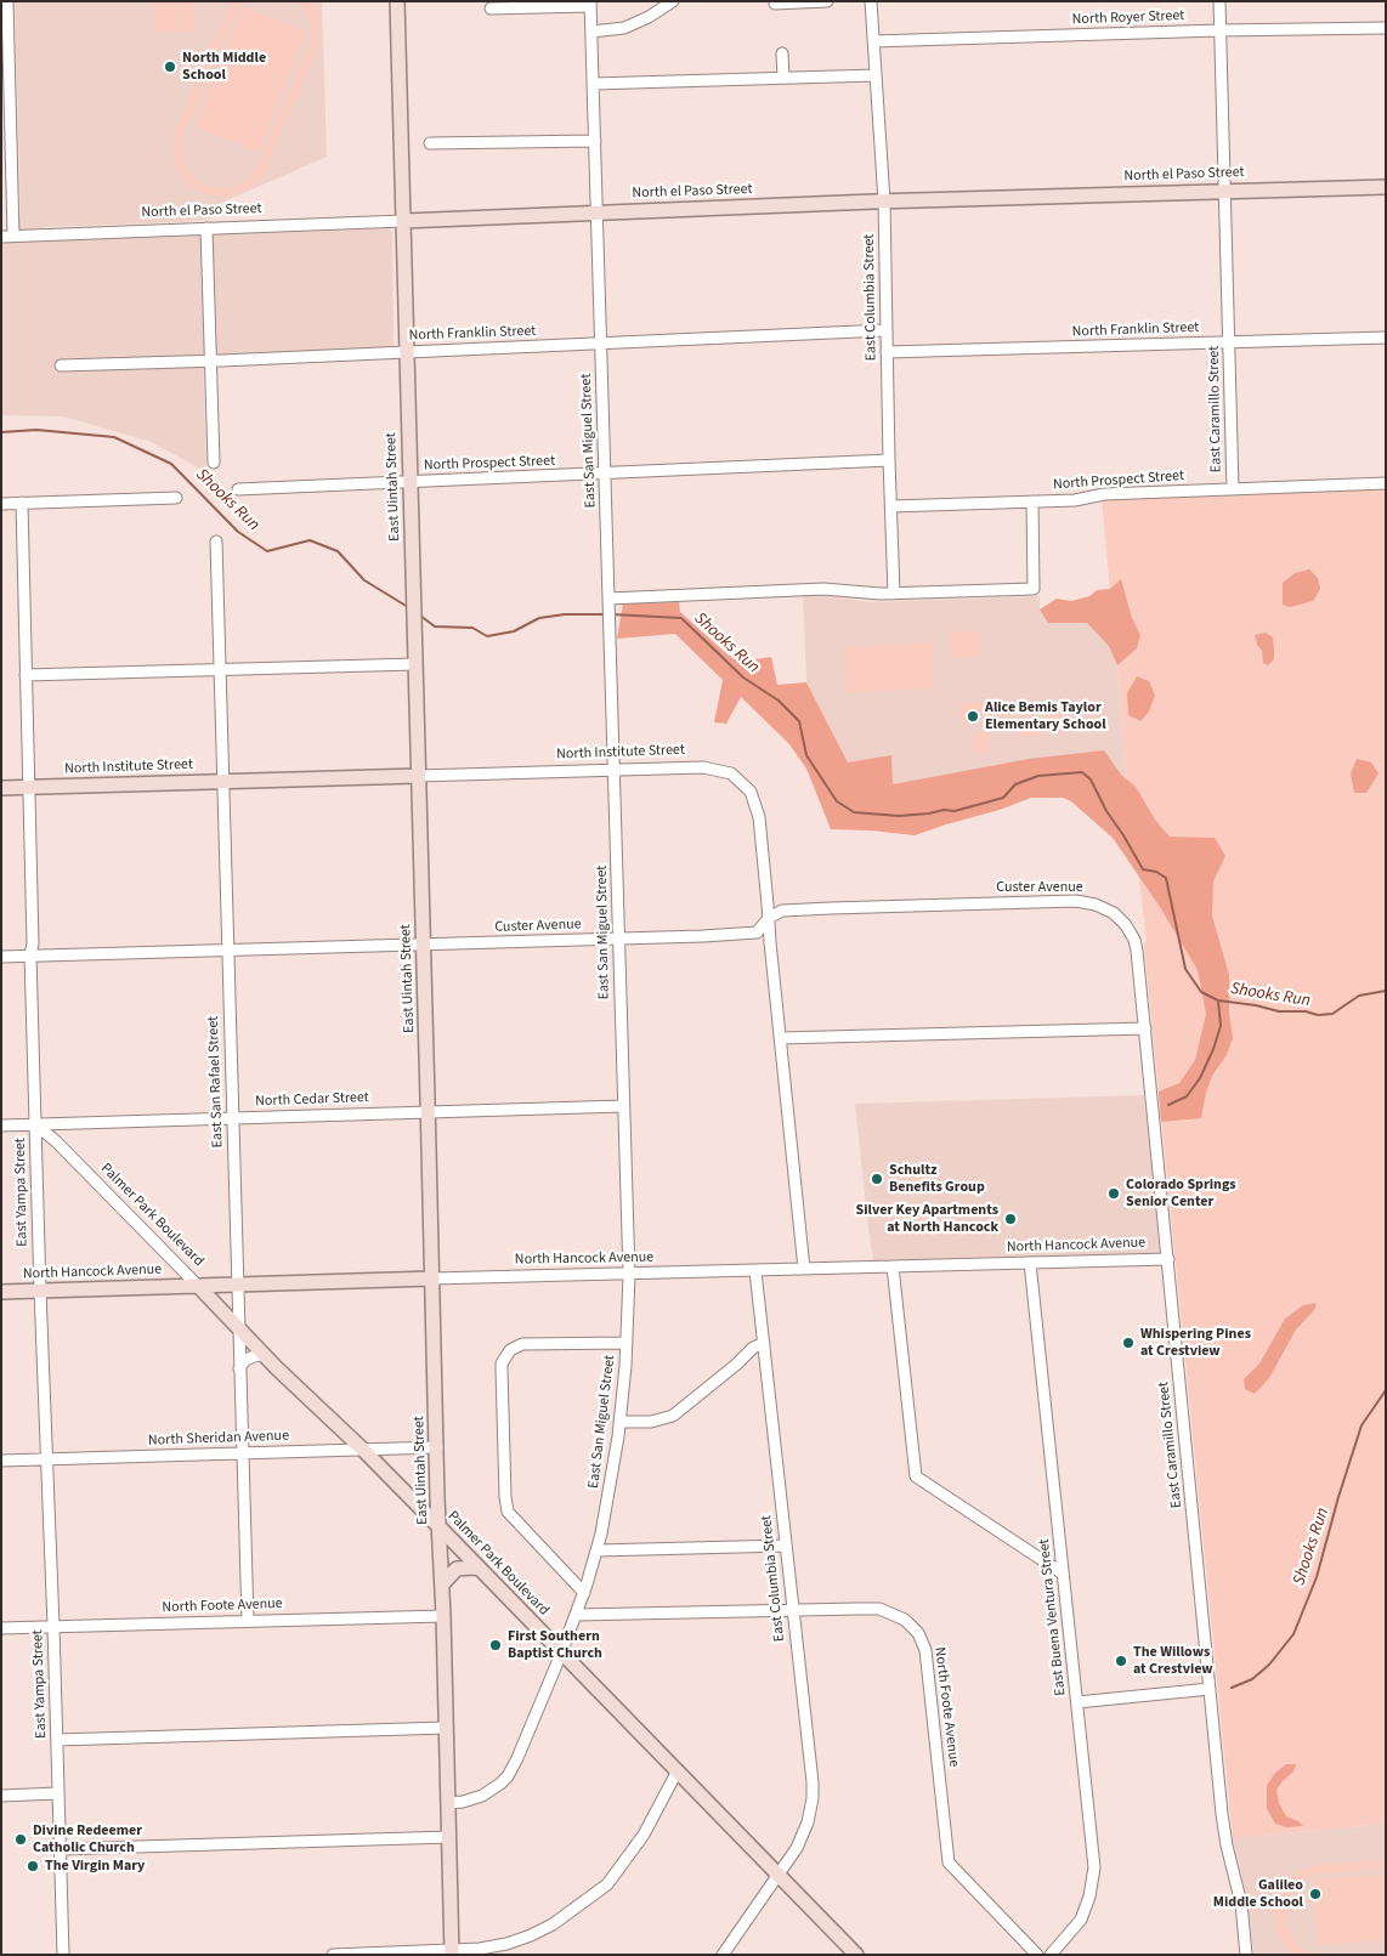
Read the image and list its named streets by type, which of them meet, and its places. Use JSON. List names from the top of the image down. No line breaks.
{"streets":{"main road":["North el Paso Street","East Uintah Street","North Institute Street","Palmer Park Boulevard","North Hancock Avenue"],"street":["North Royer Street","East Columbia Street","North Franklin Street","East Caramillo Street","East San Miguel Street","North Prospect Street","Custer Avenue","East San Rafael Street","North Cedar Street","East Yampa Street","North Sheridan Avenue","North Foote Avenue","East Buena Ventura Street"]},"crossings":[["North Royer Street","East Columbia Street"],["North Royer Street","East Caramillo Street"],["North el Paso Street","East Columbia Street"],["North el Paso Street","East Caramillo Street"],["North el Paso Street","East San Miguel Street"],["North el Paso Street","East Uintah Street"],["East Columbia Street","North Franklin Street"],["East Columbia Street","North Prospect Street"],["East Columbia Street","Palmer Park Boulevard"],["East Columbia Street","North Hancock Avenue"],["East Columbia Street","North Foote Avenue"],["North Franklin Street","East Caramillo Street"],["North Franklin Street","East San Miguel Street"],["North Franklin Street","East Uintah Street"],["East Caramillo Street","North Prospect Street"],["East Caramillo Street","Custer Avenue"],["East Caramillo Street","North Hancock Avenue"],["East San Miguel Street","North Prospect Street"],["East San Miguel Street","East Uintah Street"],["East San Miguel Street","North Institute Street"],["East San Miguel Street","Custer Avenue"],["East San Miguel Street","North Cedar Street"],["East San Miguel Street","Palmer Park Boulevard"],["East San Miguel Street","North Hancock Avenue"],["East San Miguel Street","North Foote Avenue"],["North Prospect Street","East Uintah Street"],["East Uintah Street","North Institute Street"],["East Uintah Street","Custer Avenue"],["East Uintah Street","North Cedar Street"],["East Uintah Street","Palmer Park Boulevard"],["East Uintah Street","North Hancock Avenue"],["East Uintah Street","North Sheridan Avenue"],["East Uintah Street","North Foote Avenue"],["North Institute Street","Custer Avenue"],["North Institute Street","East San Rafael Street"],["North Institute Street","East Yampa Street"],["North Institute Street","North Hancock Avenue"],["Custer Avenue","East San Rafael Street"],["Custer Avenue","East Yampa Street"],["East San Rafael Street","North Cedar Street"],["East San Rafael Street","Palmer Park Boulevard"],["East San Rafael Street","North Hancock Avenue"],["East San Rafael Street","North Sheridan Avenue"],["East San Rafael Street","North Foote Avenue"],["North Cedar Street","East Yampa Street"],["North Cedar Street","Palmer Park Boulevard"],["East Yampa Street","Palmer Park Boulevard"],["East Yampa Street","North Hancock Avenue"],["East Yampa Street","North Sheridan Avenue"],["East Yampa Street","North Foote Avenue"],["Palmer Park Boulevard","North Hancock Avenue"],["Palmer Park Boulevard","North Sheridan Avenue"],["North Hancock Avenue","East Buena Ventura Street"]],"water":["Shooks Run"],"places":["North Middle School","Alice Bemis Taylor Elementary School","Schultz Benefits Group","Colorado Springs Senior Center","Silver Key Apartments at North Hancock","Whispering Pines at Crestview","First Southern Baptist Church","The Willows at Crestview","Divine Redeemer Catholic Church","The Virgin Mary","Galileo Middle School"]}
